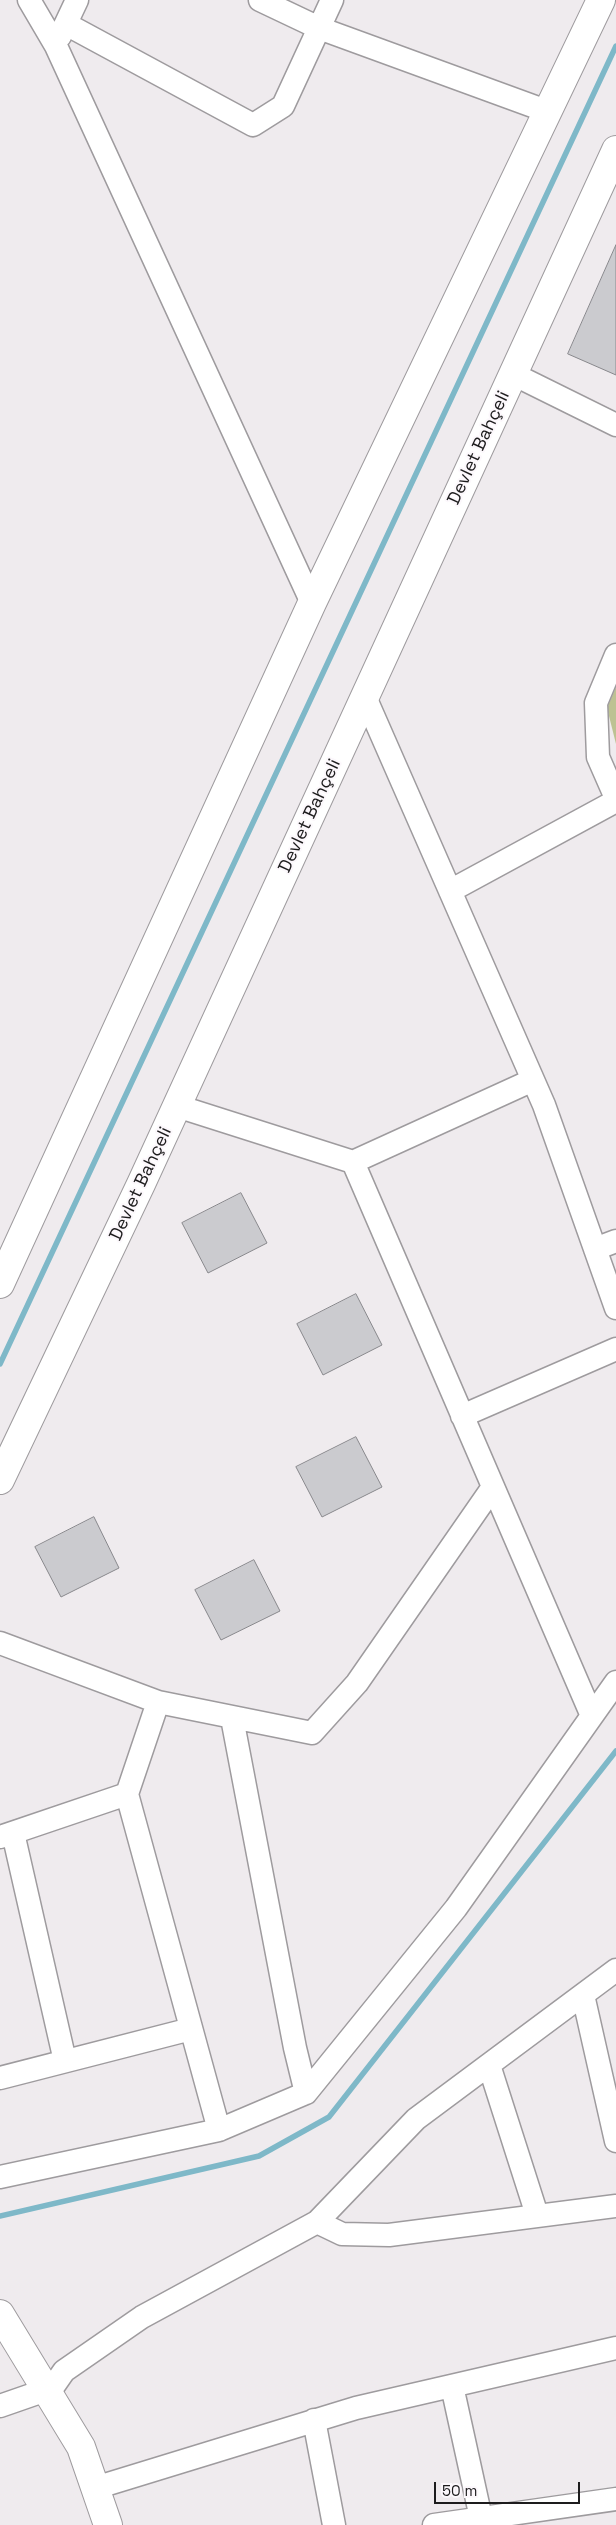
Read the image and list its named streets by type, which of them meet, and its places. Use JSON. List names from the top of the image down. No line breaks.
{"streets":{"street":["Devlet Bahçeli"]},"scale_bar":"50 m"}
